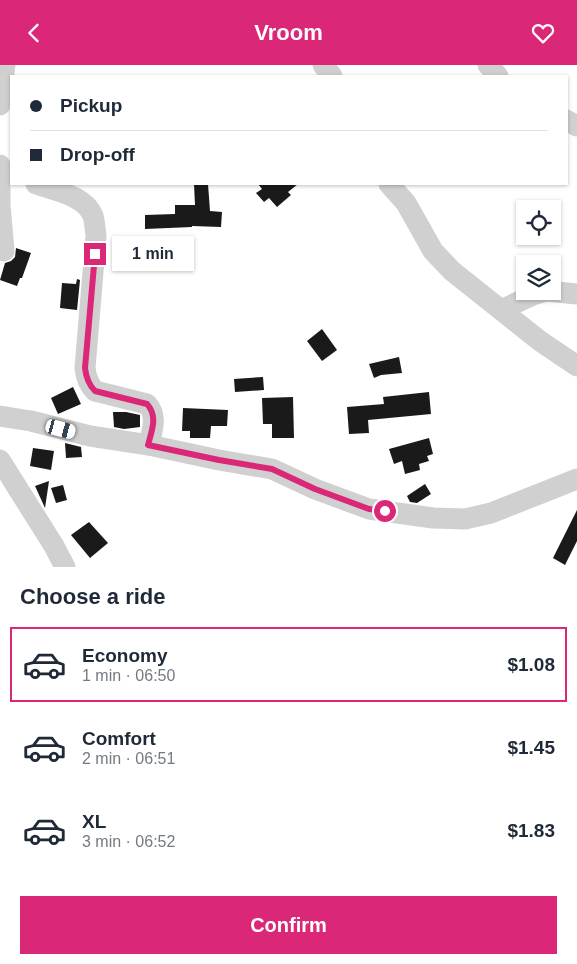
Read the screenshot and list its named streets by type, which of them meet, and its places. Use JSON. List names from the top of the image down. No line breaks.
{"page":{"header":"Vroom","banner":["Pickup","Drop-off"],"bubble":"1 min","heading":"Choose a ride","list":[{"name":"Economy","note":"1 min · 06:50","value":"$1.08"},{"name":"Comfort","note":"2 min · 06:51","value":"$1.45"},{"name":"XL","note":"3 min · 06:52","value":"$1.83"}],"buttons":"Confirm"}}
